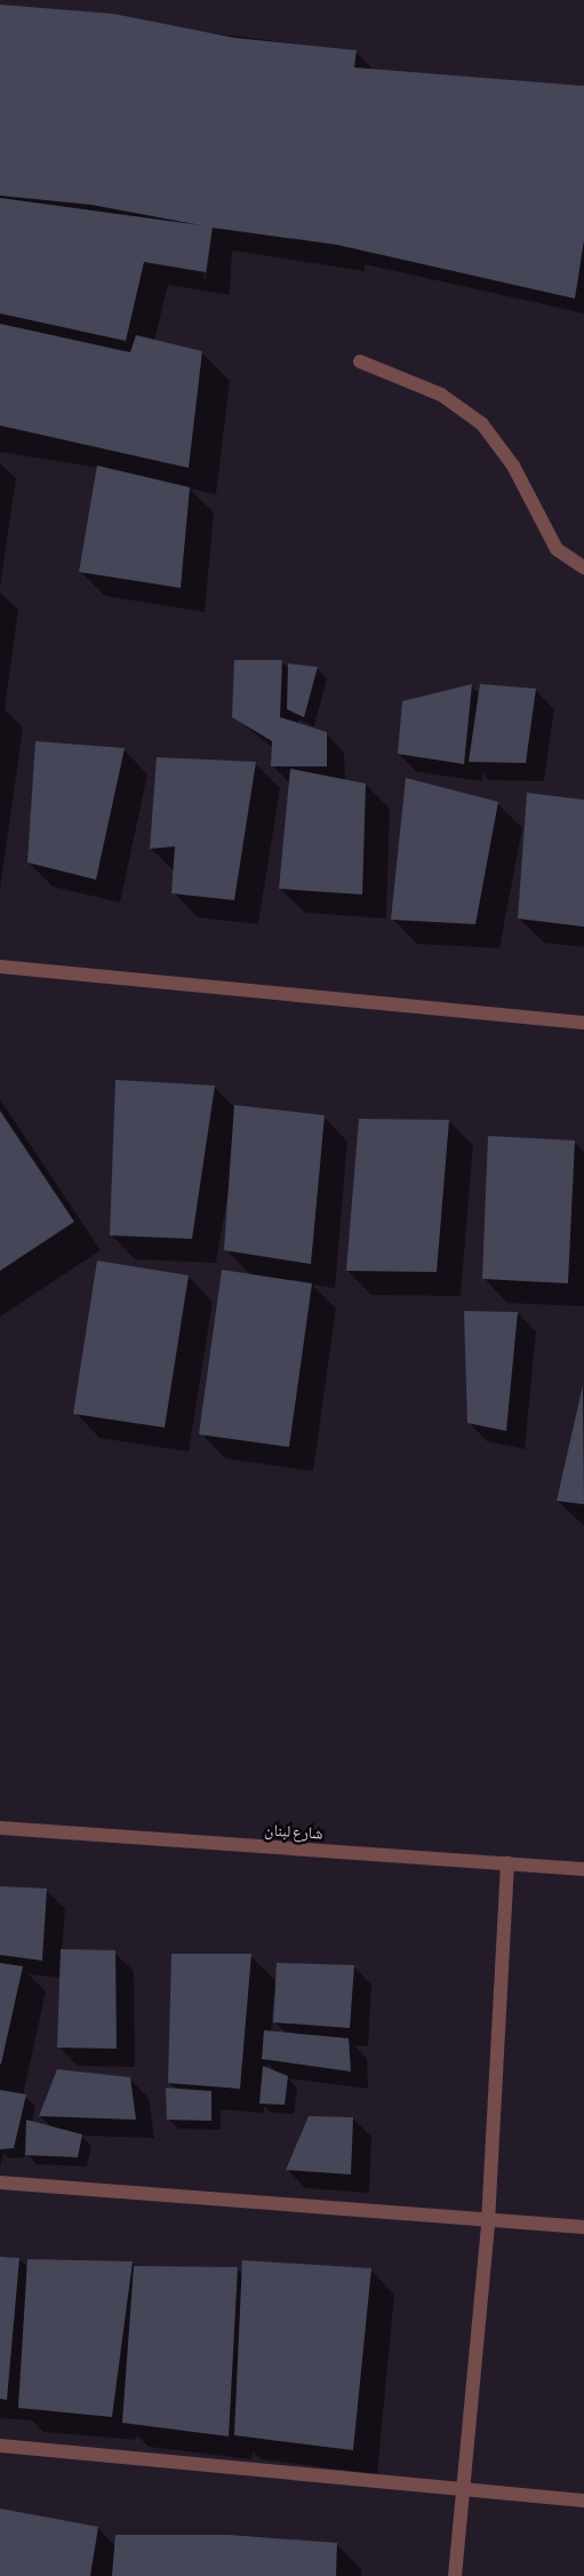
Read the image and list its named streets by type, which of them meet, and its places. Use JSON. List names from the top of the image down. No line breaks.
{"streets":{"street":["شارع لبنان"]}}
